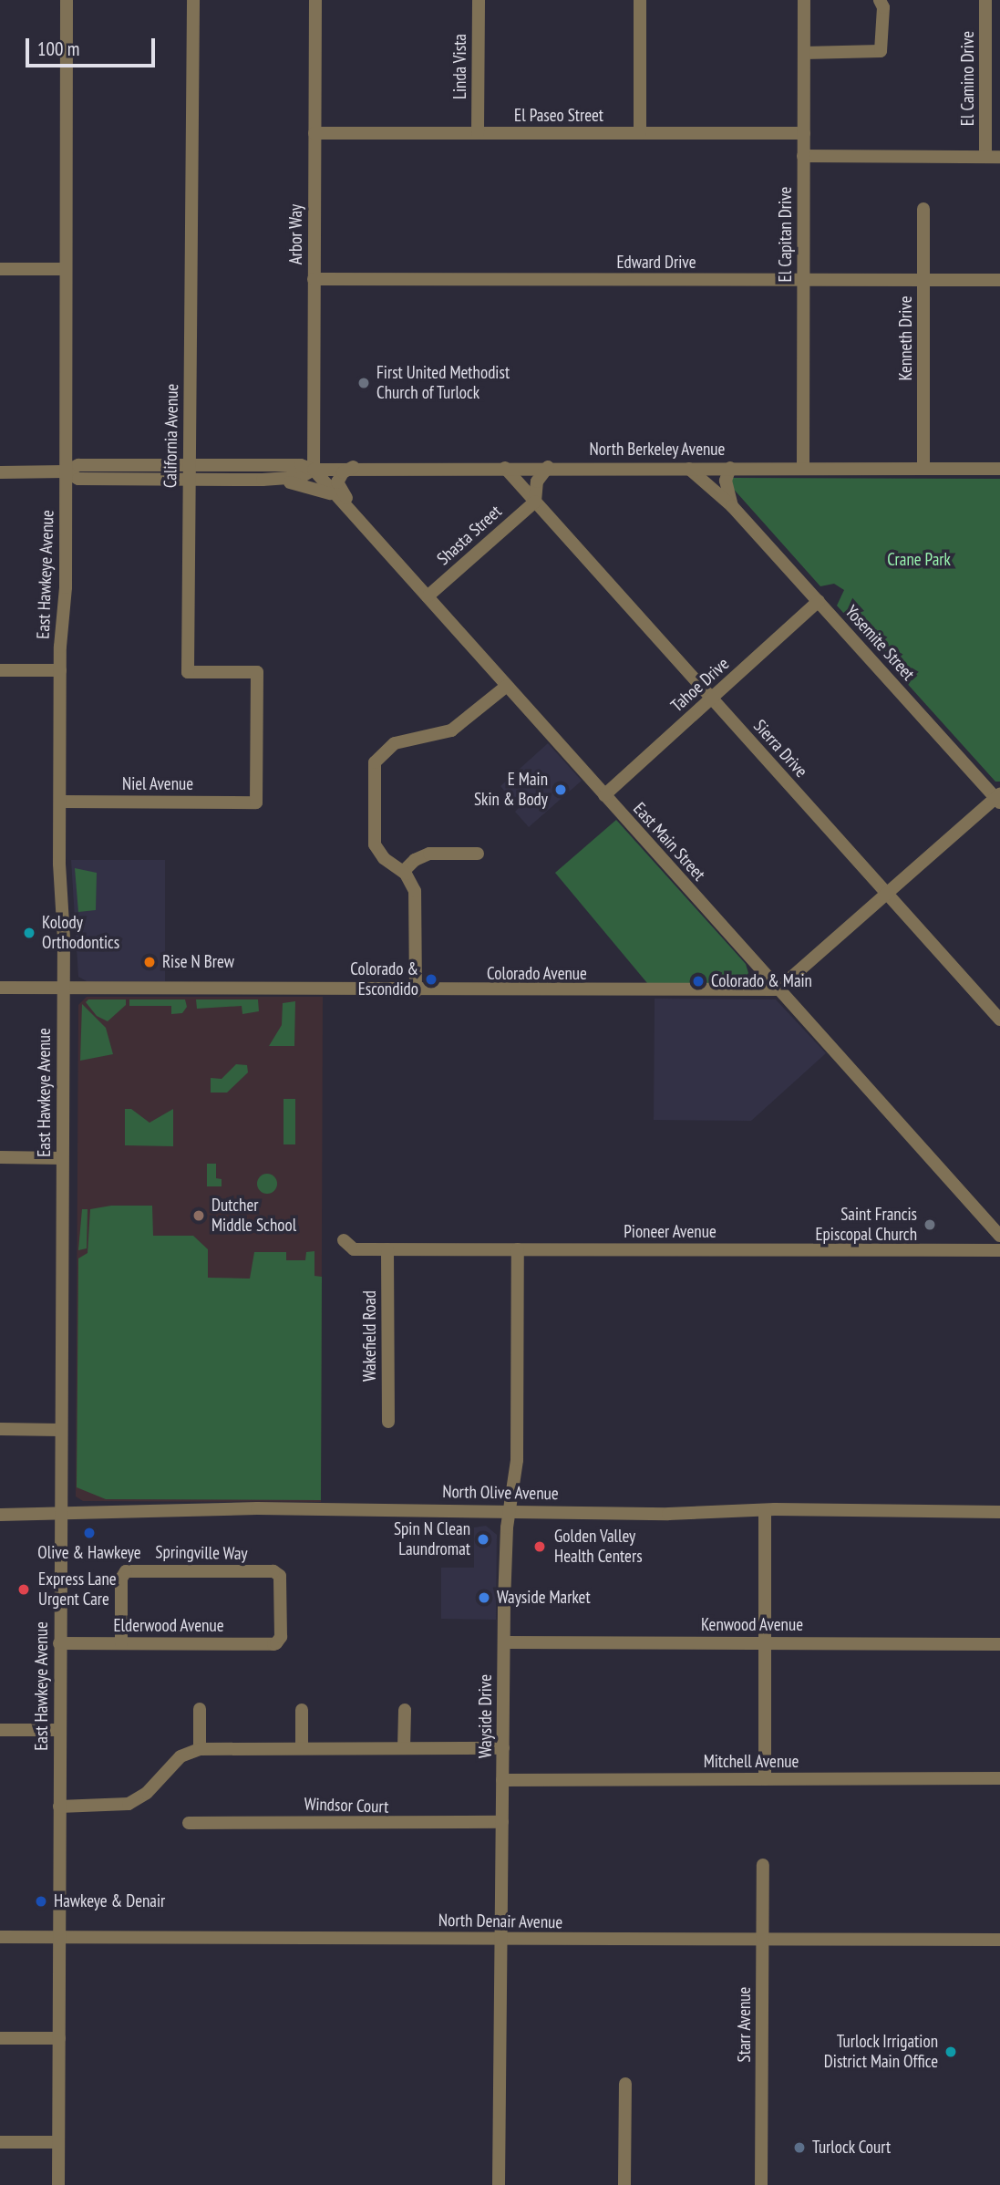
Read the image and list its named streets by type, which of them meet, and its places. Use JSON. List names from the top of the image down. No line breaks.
{"streets":{"street":["Linda Vista","El Camino Drive","El Paseo Street","Arbor Way","El Capitan Drive","Edward Drive","Kenneth Drive","California Avenue","North Berkeley Avenue","Shasta Street","East Hawkeye Avenue","Yosemite Street","Tahoe Drive","Sierra Drive","Niel Avenue","East Main Street","Colorado Avenue","Pioneer Avenue","Wakefield Road","North Olive Avenue","Springville Way","Kenwood Avenue","Elderwood Avenue","Wayside Drive","Mitchell Avenue","Windsor Court","North Denair Avenue","Starr Avenue"]},"crossings":[["Linda Vista","El Paseo Street"],["El Paseo Street","Arbor Way"],["El Paseo Street","El Capitan Drive"],["Arbor Way","Edward Drive"],["Arbor Way","North Berkeley Avenue"],["Arbor Way","East Main Street"],["El Capitan Drive","Edward Drive"],["El Capitan Drive","North Berkeley Avenue"],["Edward Drive","Kenneth Drive"],["Kenneth Drive","North Berkeley Avenue"],["California Avenue","North Berkeley Avenue"],["California Avenue","Niel Avenue"],["North Berkeley Avenue","East Hawkeye Avenue"],["North Berkeley Avenue","Yosemite Street"],["North Berkeley Avenue","Sierra Drive"],["North Berkeley Avenue","East Main Street"],["Shasta Street","Sierra Drive"],["Shasta Street","East Main Street"],["East Hawkeye Avenue","Niel Avenue"],["East Hawkeye Avenue","Colorado Avenue"],["East Hawkeye Avenue","North Olive Avenue"],["East Hawkeye Avenue","Elderwood Avenue"],["East Hawkeye Avenue","North Denair Avenue"],["Yosemite Street","Tahoe Drive"],["Tahoe Drive","Sierra Drive"],["Tahoe Drive","East Main Street"],["East Main Street","Colorado Avenue"],["Pioneer Avenue","Wakefield Road"],["Pioneer Avenue","Wayside Drive"],["North Olive Avenue","Wayside Drive"],["Springville Way","Elderwood Avenue"],["Kenwood Avenue","Wayside Drive"],["Wayside Drive","Mitchell Avenue"],["Wayside Drive","Windsor Court"],["Wayside Drive","North Denair Avenue"],["North Denair Avenue","Starr Avenue"]],"parks":["Crane Park"],"places":["First United Methodist Church of Turlock","E Main Skin & Body","Kolody Orthodontics","Rise N Brew","Colorado & Escondido","Colorado & Main","Dutcher Middle School","Saint Francis Episcopal Church","Olive & Hawkeye","Spin N Clean Laundromat","Golden Valley Health Centers","Express Lane Urgent Care","Wayside Market","Hawkeye & Denair","Turlock Irrigation District Main Office","Turlock Court"],"scale_bar":"100 m"}
